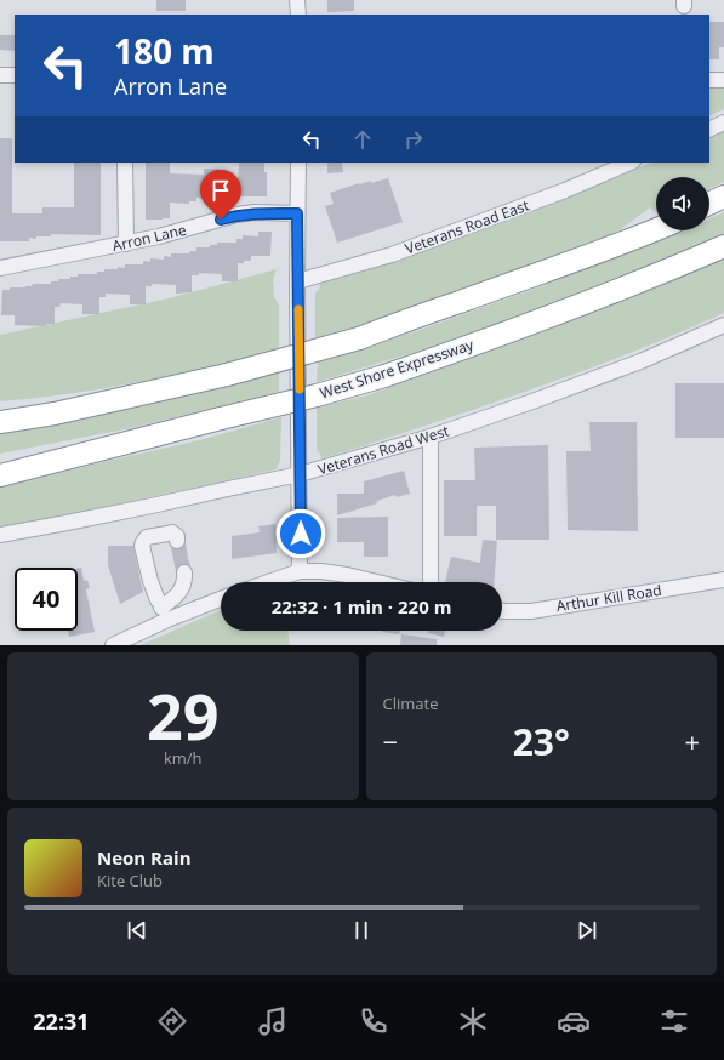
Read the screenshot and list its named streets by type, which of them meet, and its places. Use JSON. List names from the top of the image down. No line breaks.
{"streets":{"highway":["West Shore Expressway"],"street":["Veterans Road East","Arron Lane","Veterans Road West","Arthur Kill Road"]},"page":{"turn":["180 m","Arron Lane"],"limit":"40","trip":"22:32 · 1 min · 220 m","tile":[["29","km/h"],"Climate"],"heat":["−","23°","+"],"song":["Neon Rain","Kite Club"],"tabs":"22:31"}}
